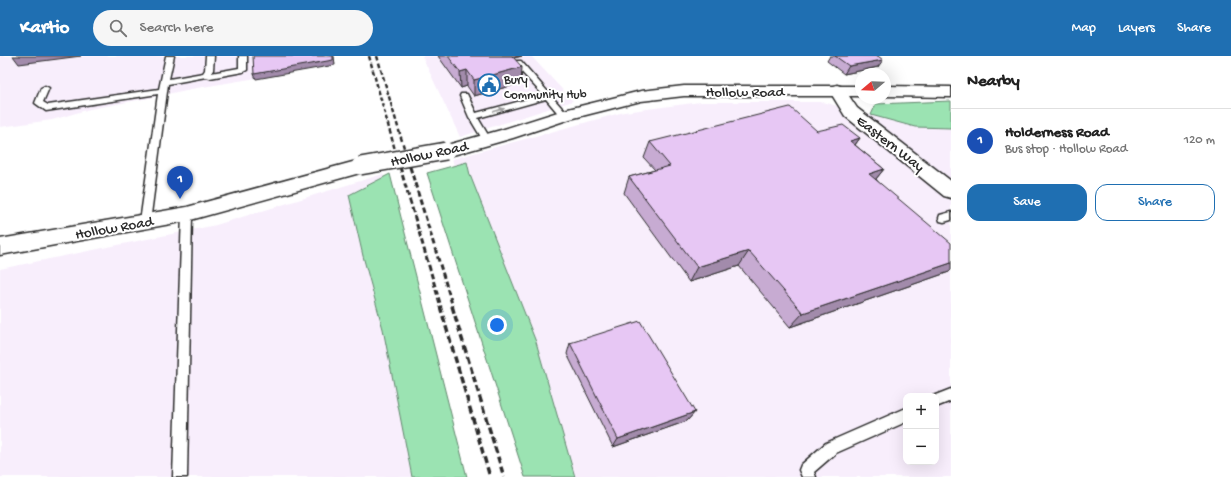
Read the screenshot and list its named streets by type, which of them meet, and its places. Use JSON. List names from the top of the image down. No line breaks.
{"streets":{"street":["Hollow Road","Eastern Way"]},"crossings":[["Hollow Road","Eastern Way"]],"places":{"public building":["Bury Community Hub"]},"north":"left","page":{"header":"Kartio","search":"Search here","nav":["Map","Layers","Share"],"heading":"Nearby","list":[{"mark":"1","name":"Holderness Road","note":"Bus stop · Hollow Road","value":"120 m"}],"pins":"1","buttons":["Save","Share"],"map_buttons":["+","−"]}}
